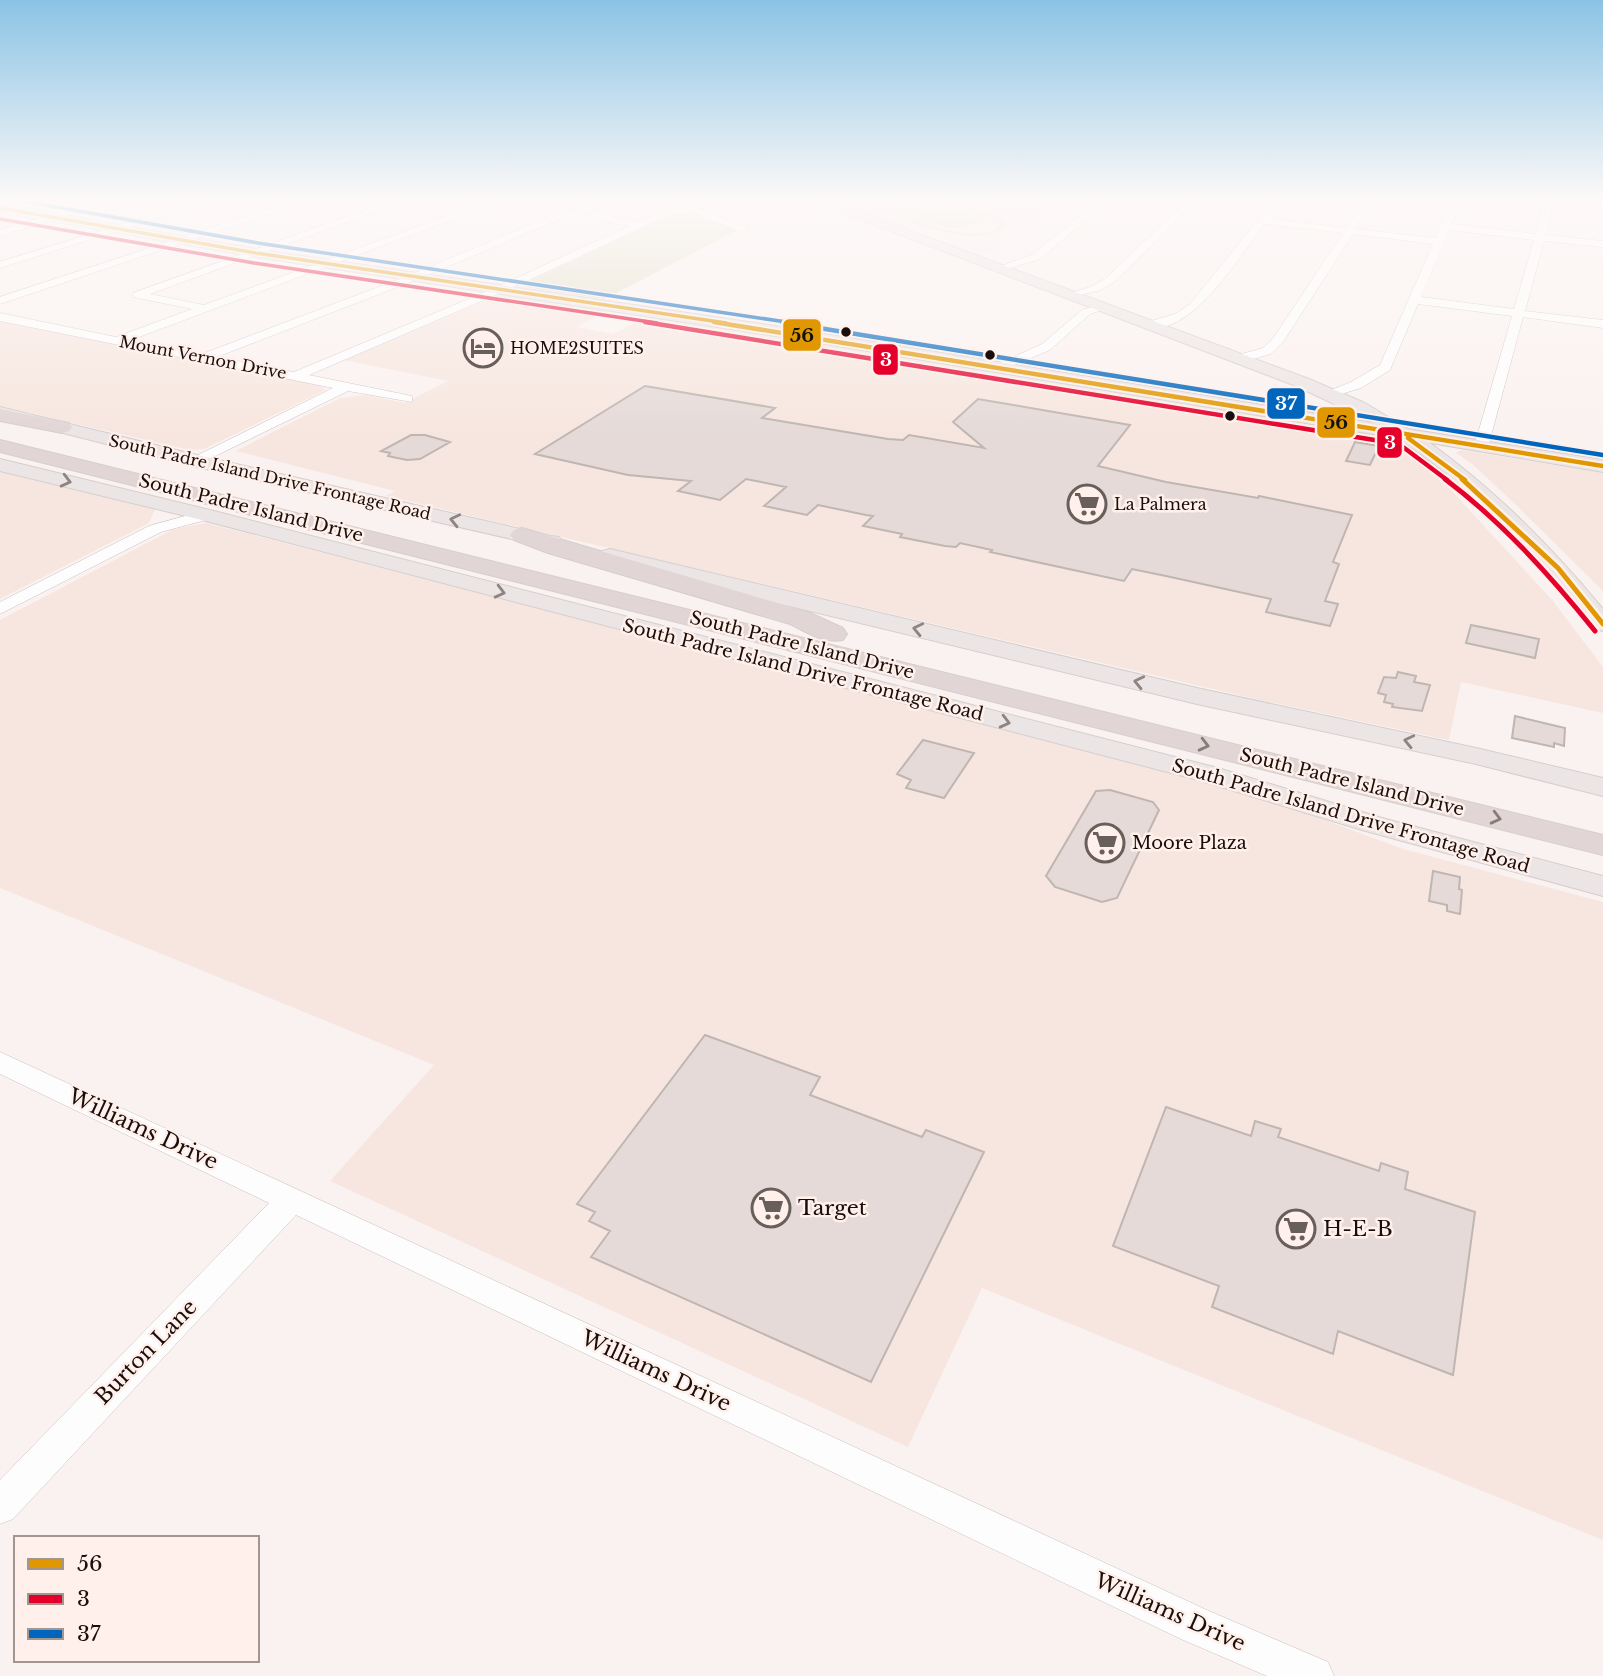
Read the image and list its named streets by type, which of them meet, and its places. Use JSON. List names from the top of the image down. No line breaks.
{"streets":{"highway":["South Padre Island Drive"],"main road":["South Padre Island Drive Frontage Road"],"street":["Mount Vernon Drive","Williams Drive","Burton Lane"]},"crossings":[["South Padre Island Drive Frontage Road","South Padre Island Drive"],["Williams Drive","Burton Lane"]],"places":{"hotel":["HOME2SUITES"],"supermarket":["La Palmera","Moore Plaza","Target","H-E-B"]},"lines":["transit line 56","transit line 3","transit line 37"],"legend":["56","3","37"]}
